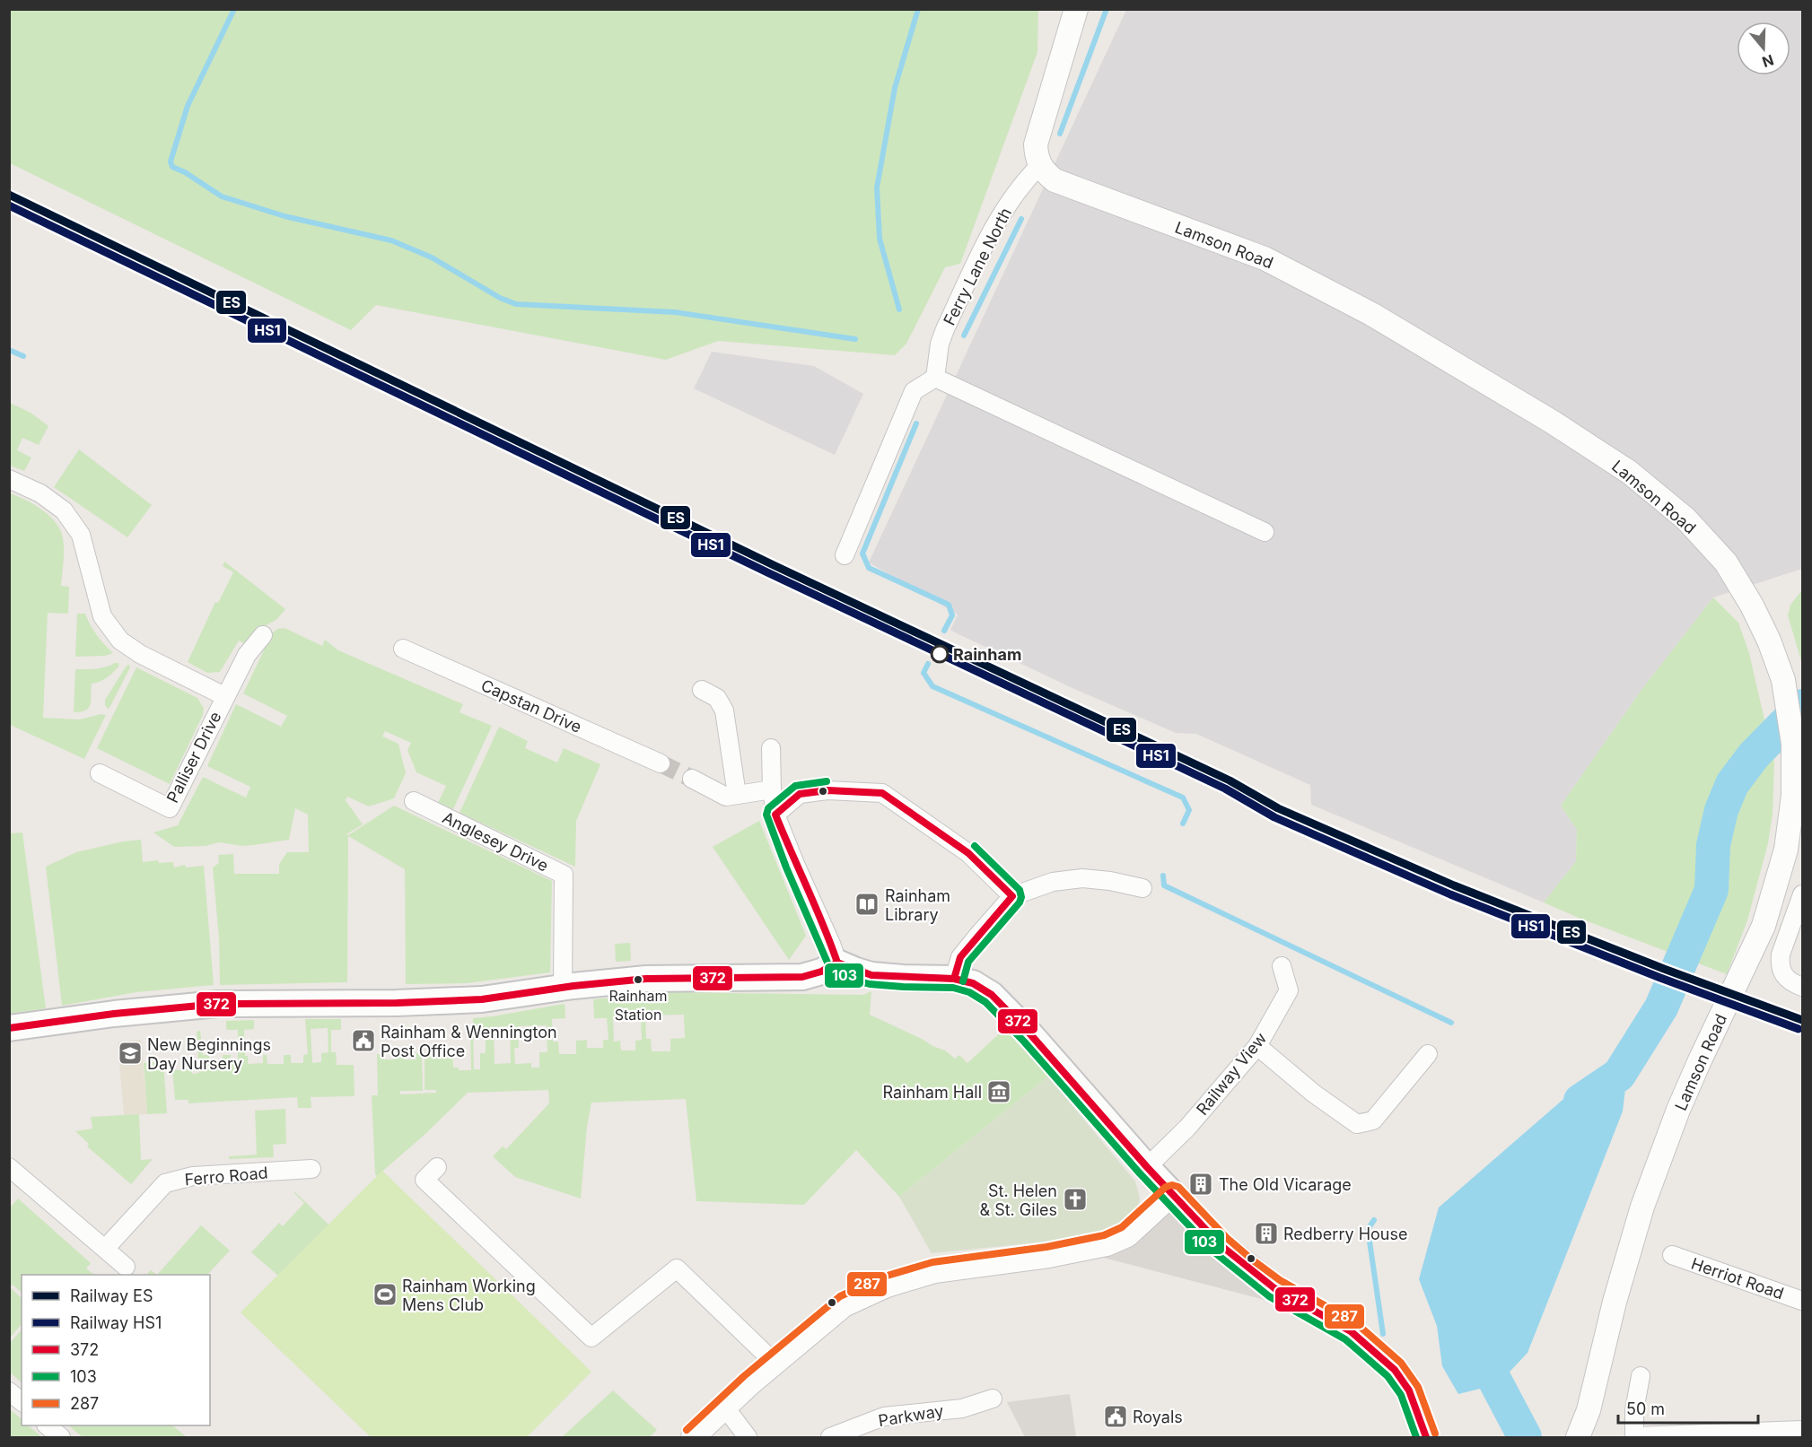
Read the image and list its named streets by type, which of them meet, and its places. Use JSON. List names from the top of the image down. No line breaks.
{"streets":{"street":["Lamson Road","Ferry Lane North","Capstan Drive","Palliser Drive","Anglesey Drive","Railway View","Ferro Road","Herriot Road","Parkway"]},"crossings":[["Lamson Road","Ferry Lane North"]],"places":{"other":["Rainham","Rainham Station"],"library":["Rainham Library"],"public building":["Rainham & Wennington Post Office","Royals"],"school or university":["New Beginnings Day Nursery"],"museum":["Rainham Hall"],"building":["The Old Vicarage","Redberry House"],"church":["St. Helen & St. Giles"],"sports":["Rainham Working Mens Club"]},"lines":["rail line ES","rail line HS1","transit line 103","transit line 372","transit line 287"],"legend":["Railway ES","Railway HS1","372","103","287"],"scale_bar":"50 m","north":"bottom"}
